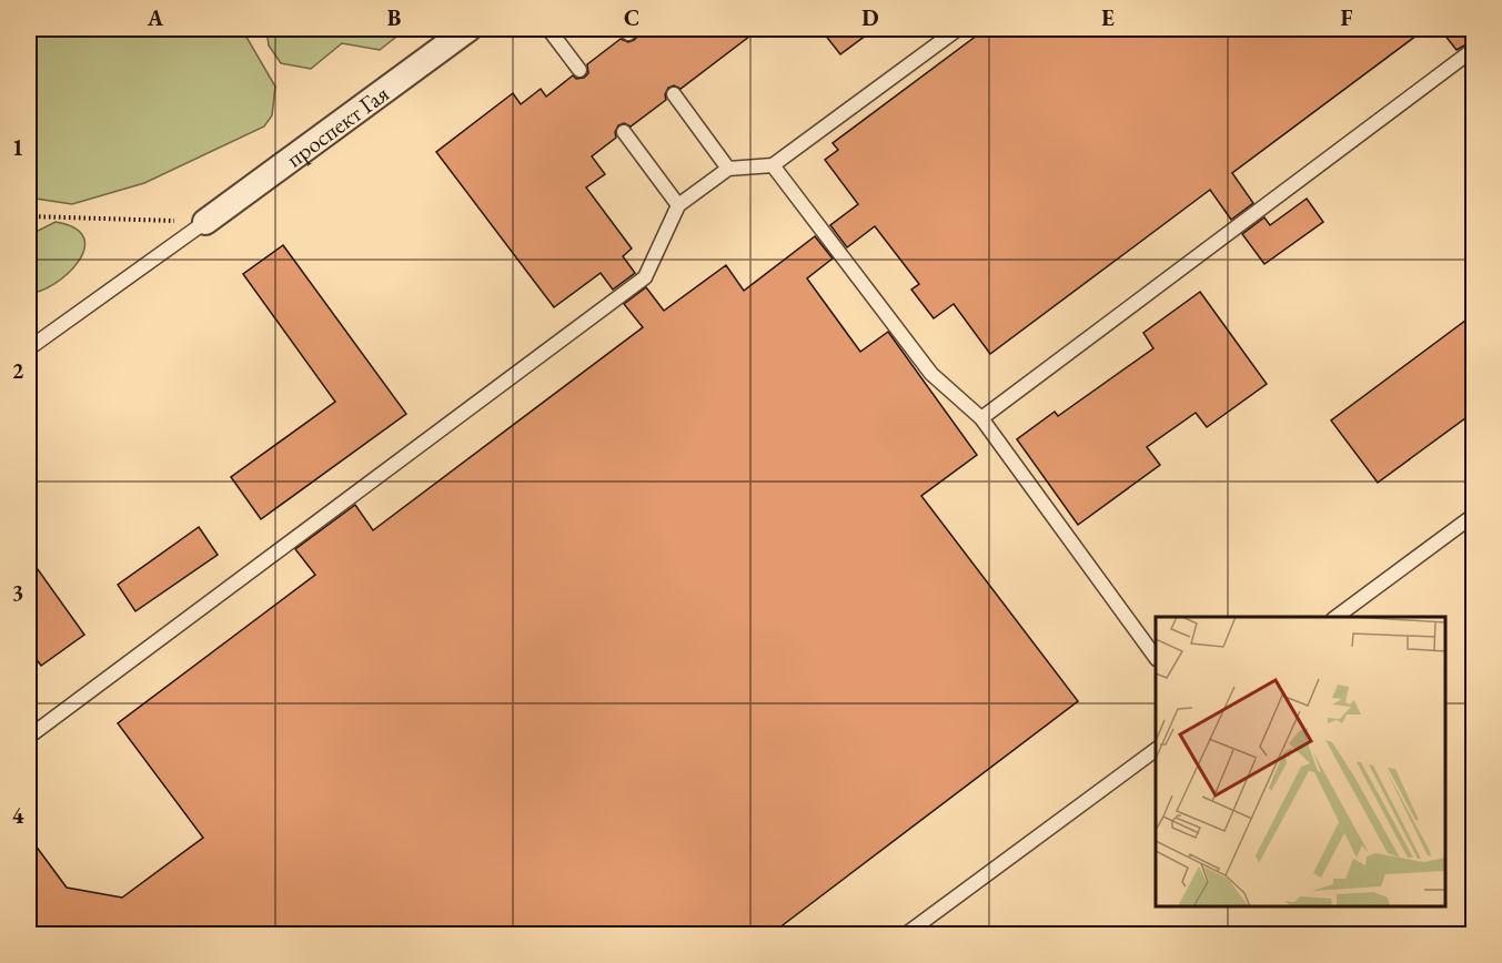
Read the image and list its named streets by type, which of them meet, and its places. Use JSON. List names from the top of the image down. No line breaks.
{"streets":{"street":["проспект Гая"]},"grid":{"columns":["A","B","C","D","E","F"],"rows":["1","2","3","4"]}}
